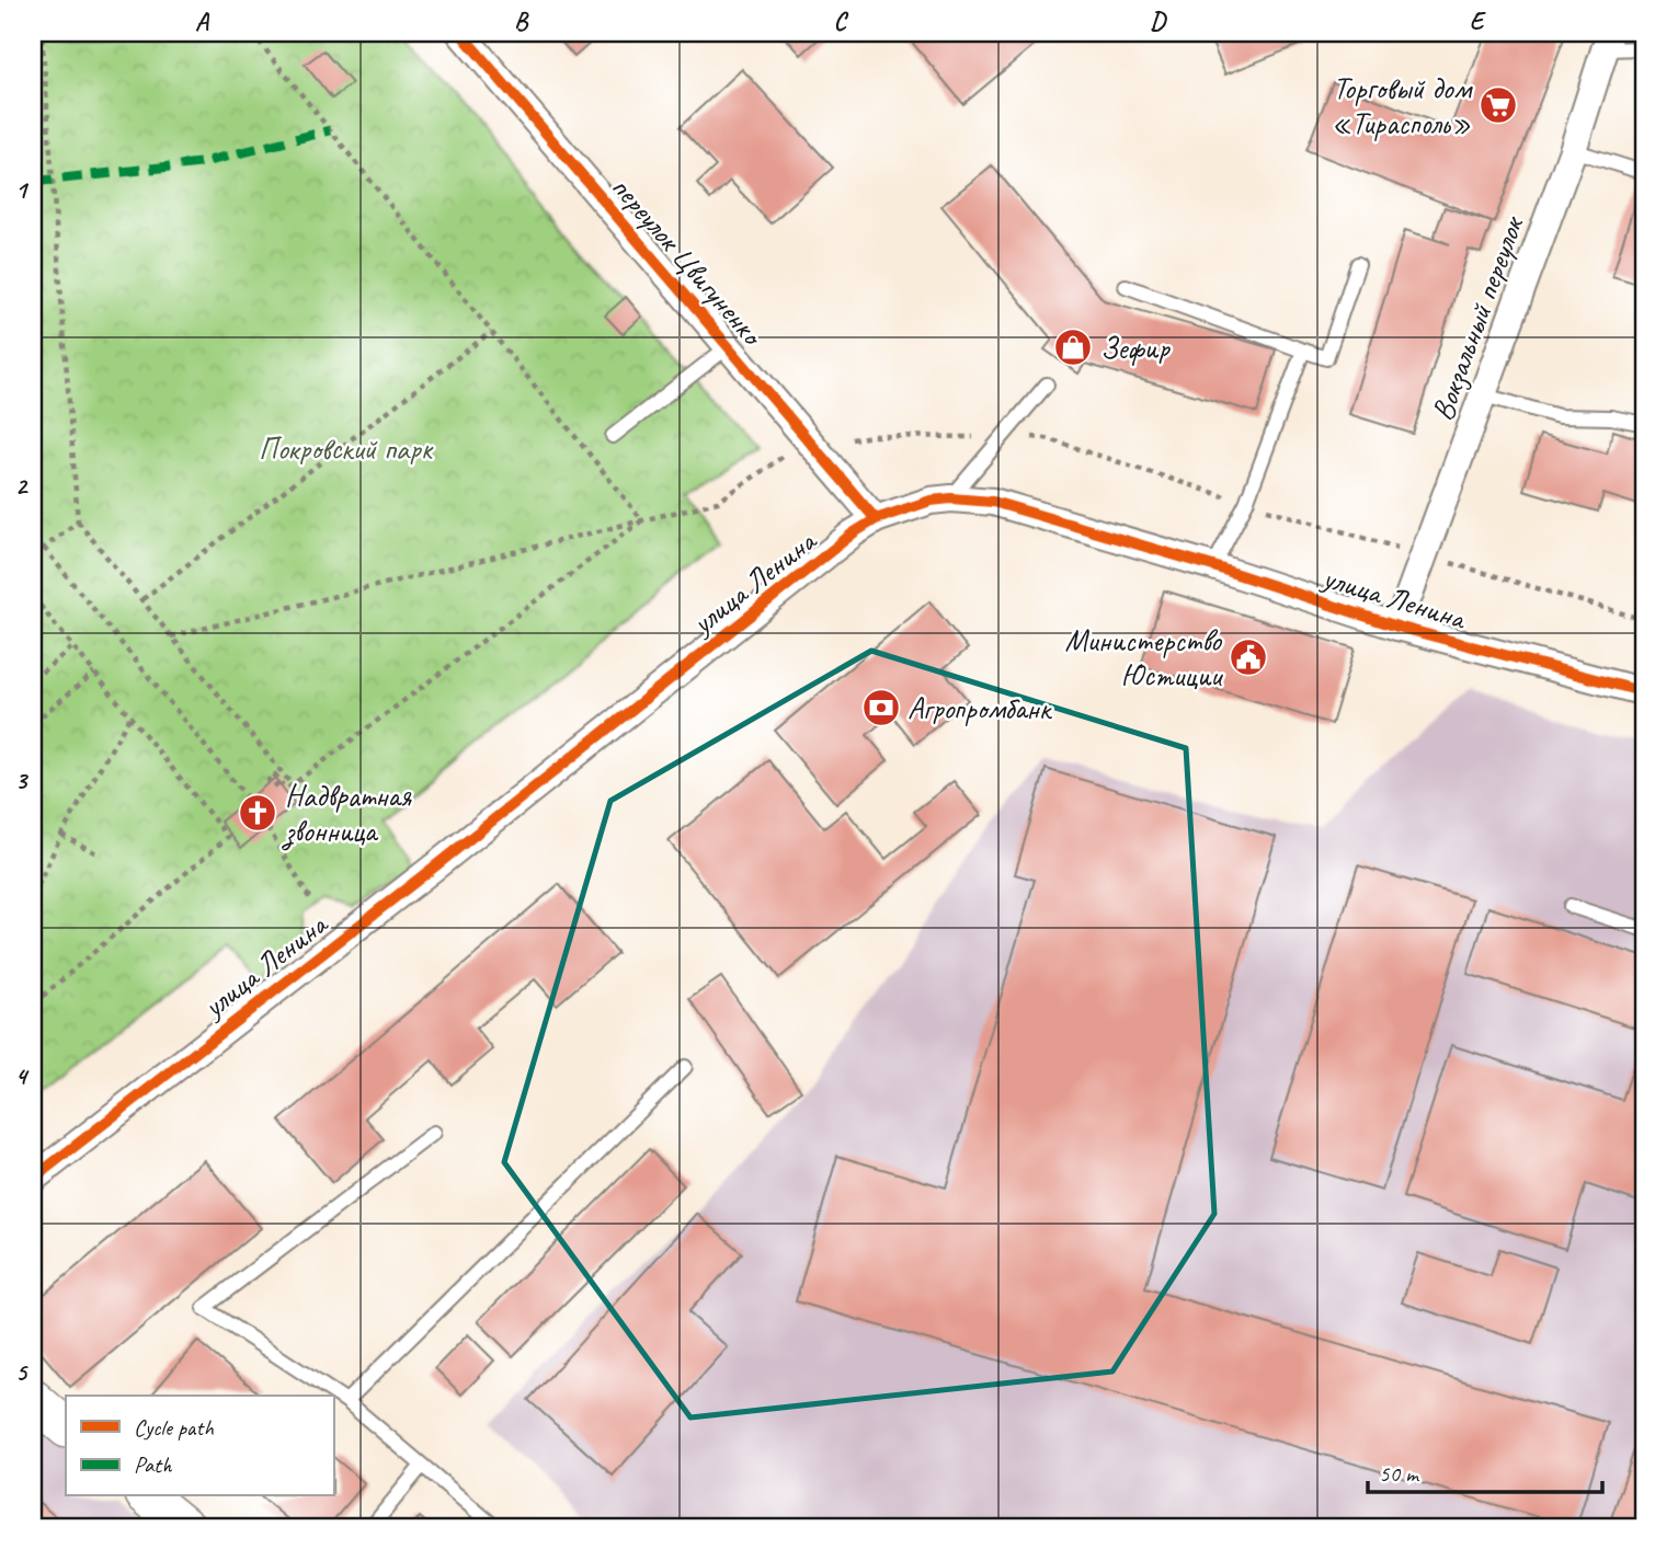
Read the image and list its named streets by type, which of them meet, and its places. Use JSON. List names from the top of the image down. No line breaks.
{"streets":{"street":["переулок Цвигуненко","Вокзальный переулок","улица Ленина"]},"crossings":[["переулок Цвигуненко","улица Ленина"],["Вокзальный переулок","улица Ленина"]],"parks":["Покровский парк"],"places":{"supermarket":["Торговый дом «Тирасполь»"],"shop":["Зефир"],"public building":["Министерство Юстиции"],"bank":["Агропромбанк"],"church":["Надвратная звонница"]},"legend":["Cycle path","Path"],"scale_bar":"50 m","grid":{"columns":["A","B","C","D","E"],"rows":["1","2","3","4","5"]}}
